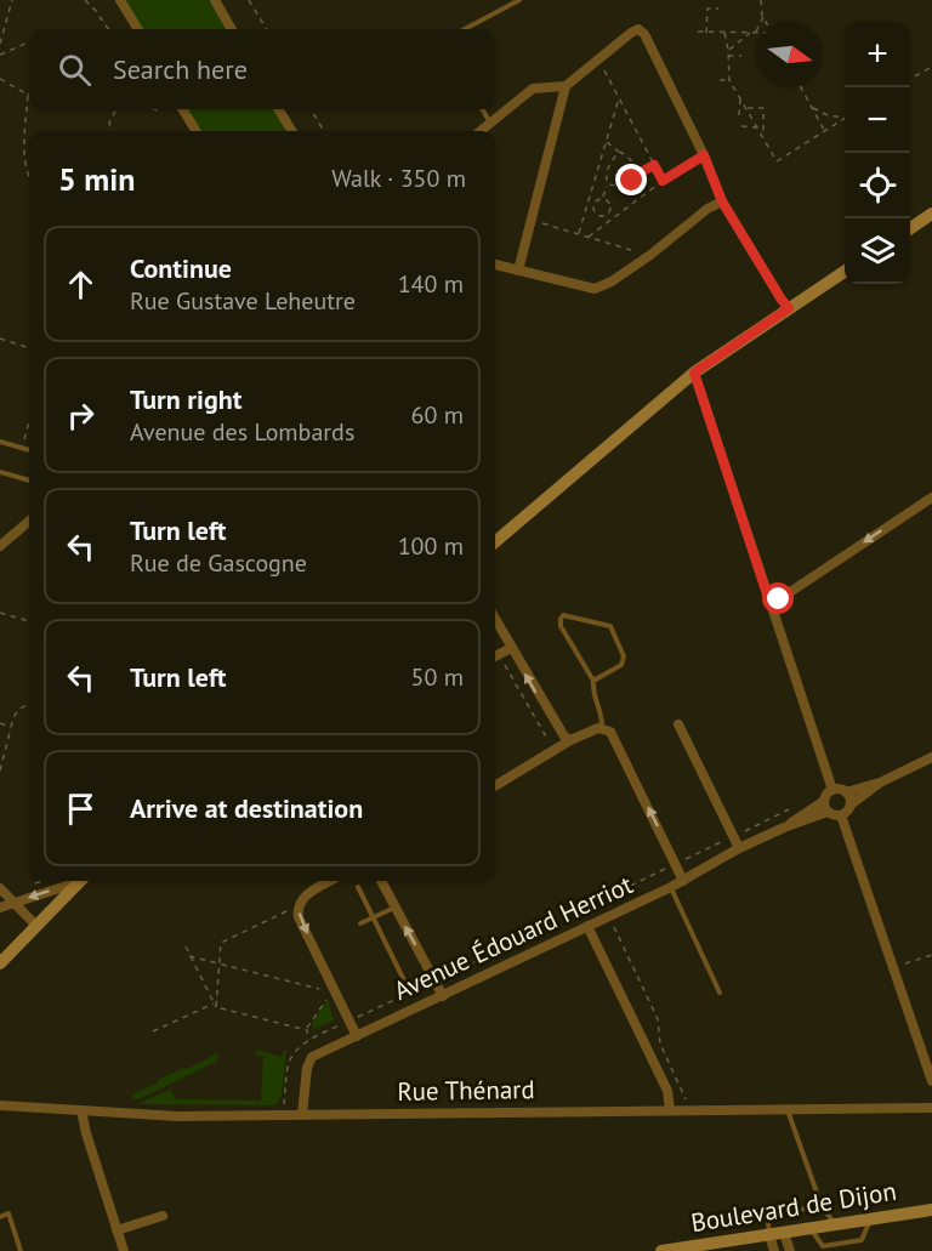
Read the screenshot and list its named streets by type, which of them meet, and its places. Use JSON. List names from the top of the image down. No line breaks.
{"streets":{"street":["Avenue Édouard Herriot","Rue Thénard","Boulevard de Dijon"]},"crossings":[["Avenue Édouard Herriot","Rue Thénard"]],"north":"right","page":{"map_buttons":["+","−"],"search":"Search here","heading":["5 min","Walk · 350 m"],"list":[["Continue","Rue Gustave Leheutre","140 m"],["Turn right","Avenue des Lombards","60 m"],["Turn left","Rue de Gascogne","100 m"],["Turn left","50 m"],"Arrive at destination"]}}
